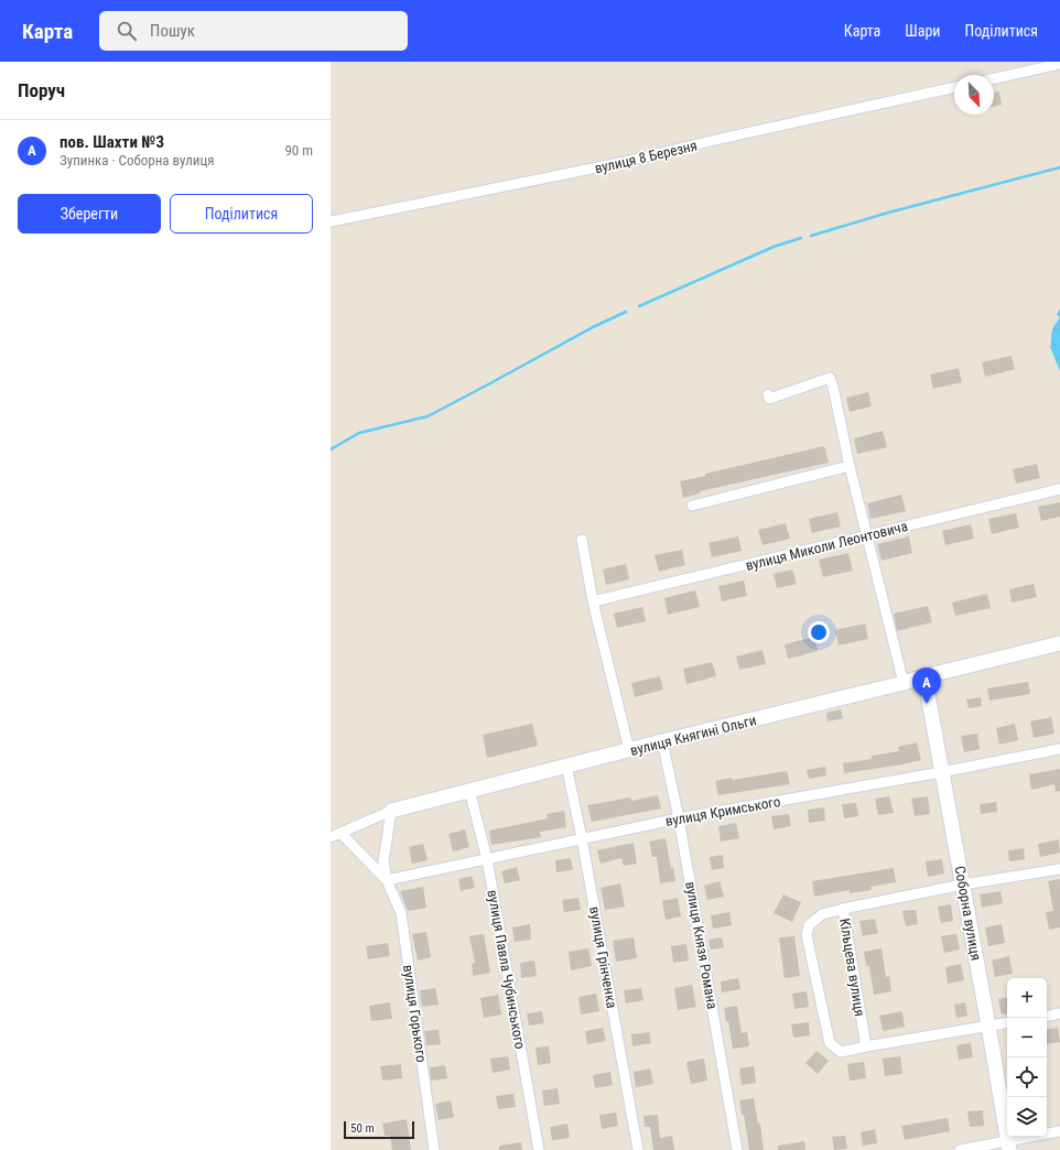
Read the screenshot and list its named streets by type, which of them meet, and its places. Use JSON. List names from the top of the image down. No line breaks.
{"streets":{"street":["вулиця 8 Березня","вулиця Миколи Леонтовича","вулиця Княгині Ольги","вулиця Кримського","Соборна вулиця","вулиця Князя Романа","вулиця Грінченка","Кільцева вулиця","вулиця Павла Чубинського","вулиця Горького"]},"crossings":[["вулиця Княгині Ольги","Соборна вулиця"],["вулиця Княгині Ольги","вулиця Князя Романа"],["вулиця Княгині Ольги","вулиця Грінченка"],["вулиця Княгині Ольги","вулиця Павла Чубинського"],["вулиця Кримського","Соборна вулиця"],["вулиця Кримського","вулиця Князя Романа"],["вулиця Кримського","вулиця Грінченка"],["вулиця Кримського","вулиця Павла Чубинського"],["вулиця Кримського","вулиця Горького"],["Соборна вулиця","Кільцева вулиця"]],"scale_bar":"50 m","north":"bottom right","page":{"header":"Карта","search":"Пошук","nav":["Карта","Шари","Поділитися"],"heading":"Поруч","list":[{"mark":"A","name":"пов. Шахти №3","note":"Зупинка · Соборна вулиця","value":"90 m"}],"buttons":["Зберегти","Поділитися"],"pins":"A","map_buttons":["+","−"],"scale":"50 m"}}
